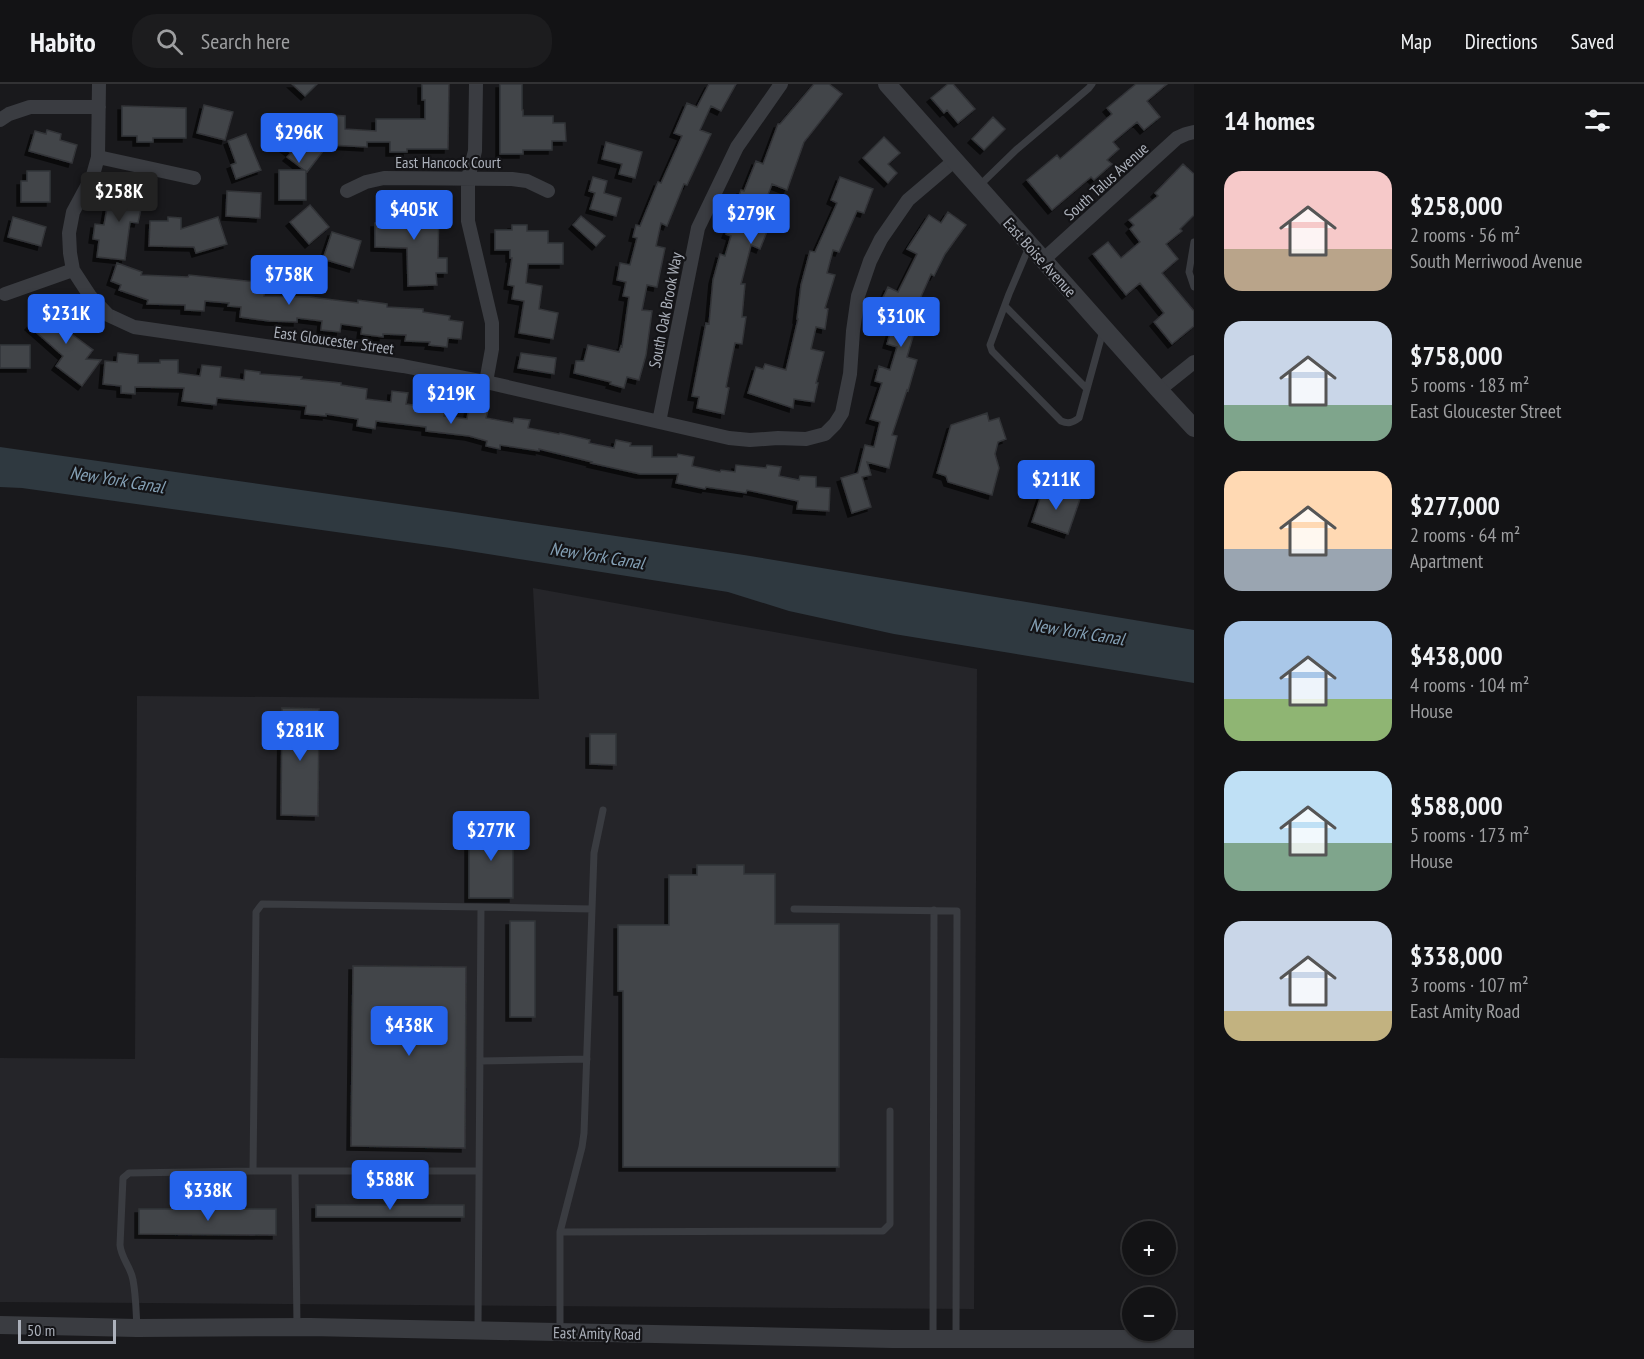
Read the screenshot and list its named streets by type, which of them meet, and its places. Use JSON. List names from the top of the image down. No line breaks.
{"streets":{"street":["East Hancock Court","South Talus Avenue","East Boise Avenue","South Oak Brook Way","East Gloucester Street","East Amity Road"]},"crossings":[["South Talus Avenue","East Boise Avenue"],["East Boise Avenue","East Gloucester Street"],["South Oak Brook Way","East Gloucester Street"]],"water":["New York Canal"],"scale_bar":"50 m","page":{"header":"Habito","search":"Search here","nav":["Map","Directions","Saved"],"heading":"14 homes","price":["$296K","$258K","$405K","$279K","$758K","$231K","$310K","$219K","$211K","$281K","$277K","$438K","$588K","$338K"],"list":[{"name":"$258,000","note":"2 rooms · 56 m² · South Merriwood Avenue"},{"name":"$758,000","note":"5 rooms · 183 m² · East Gloucester Street"},{"name":"$277,000","note":"2 rooms · 64 m² · Apartment"},{"name":"$438,000","note":"4 rooms · 104 m² · House"},{"name":"$588,000","note":"5 rooms · 173 m² · House"},{"name":"$338,000","note":"3 rooms · 107 m² · East Amity Road"}],"map_buttons":["+","−"],"scale":"50 m"}}
